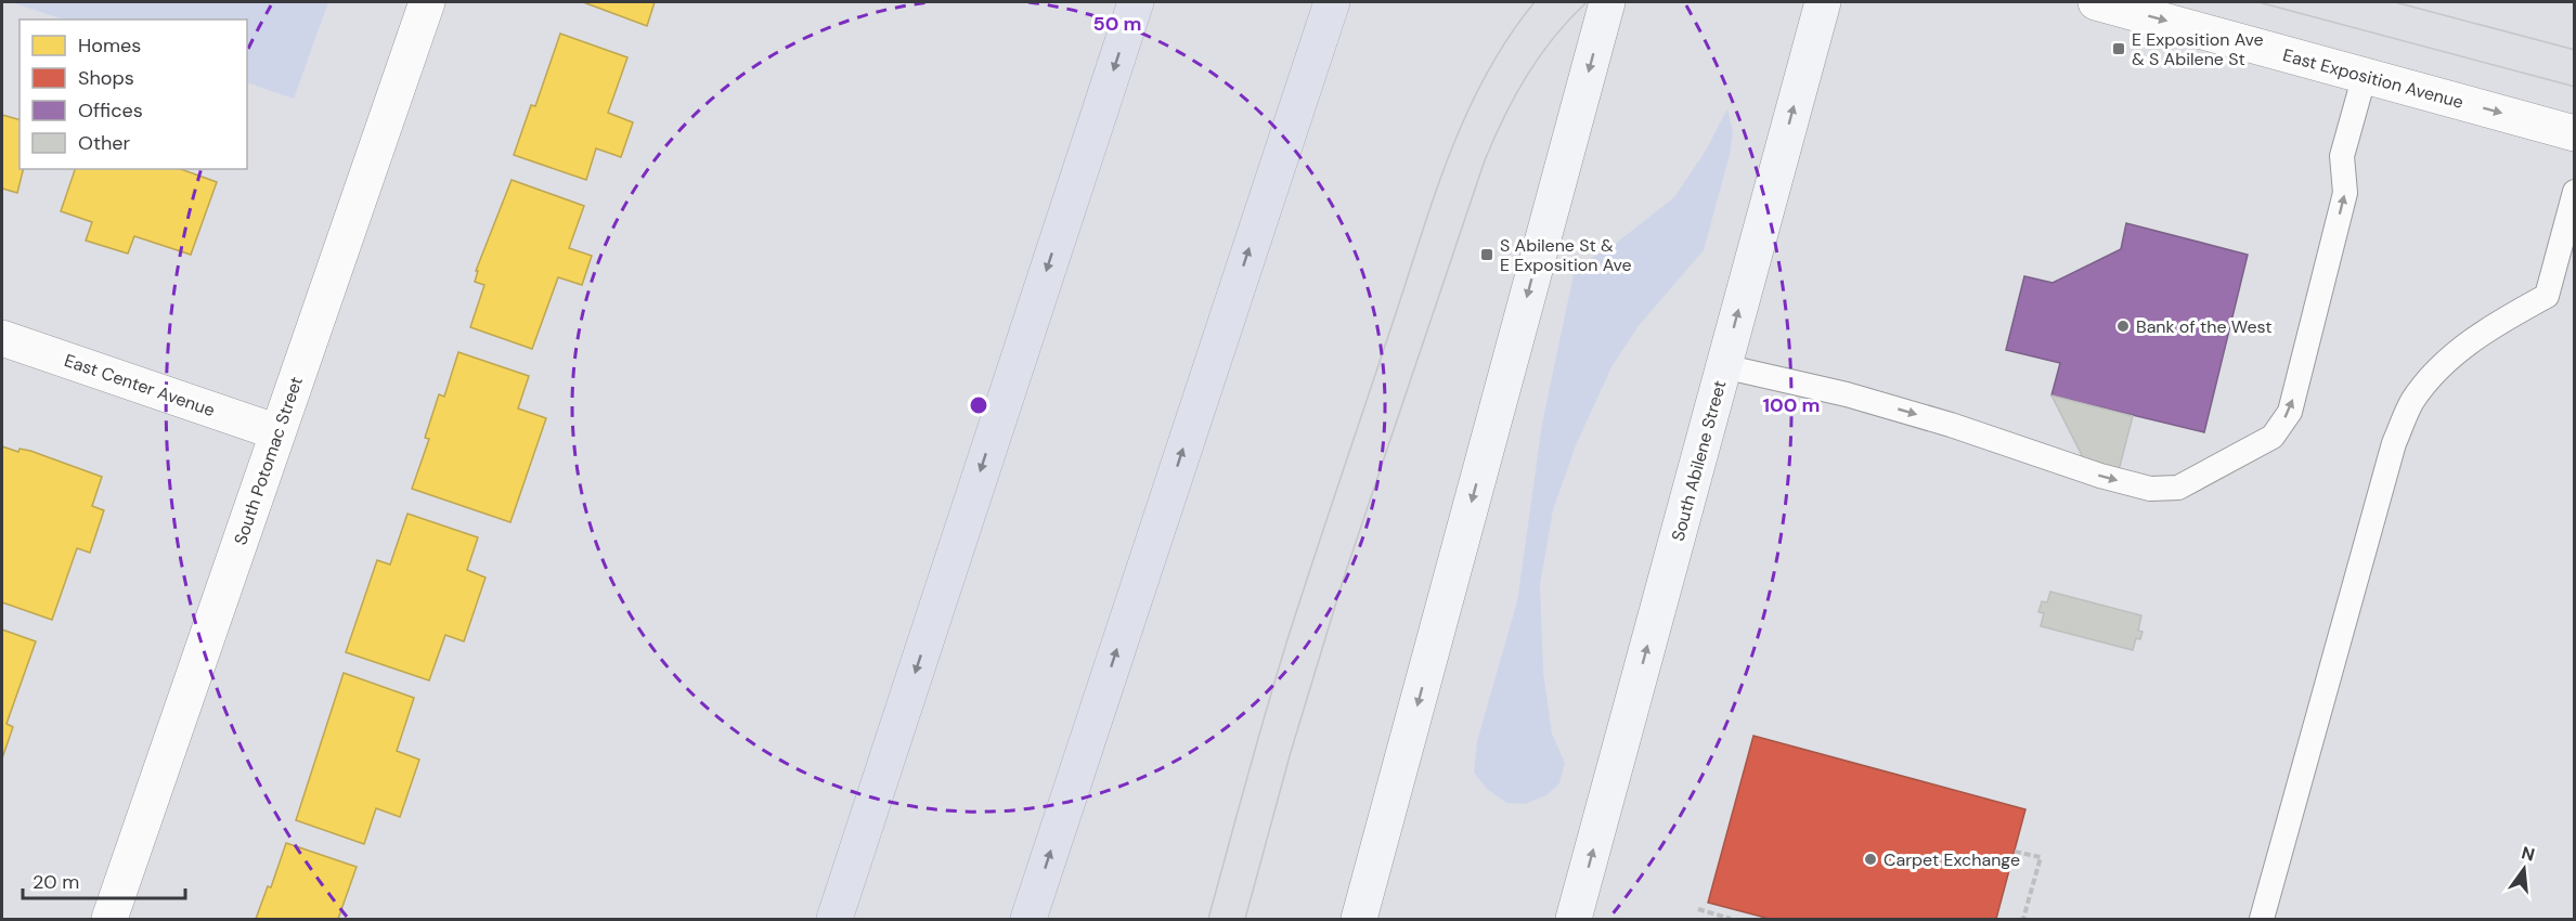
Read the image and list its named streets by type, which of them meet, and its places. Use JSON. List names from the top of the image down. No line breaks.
{"streets":{"main road":["South Abilene Street"],"street":["East Exposition Avenue","East Center Avenue","South Potomac Street"]},"crossings":[["East Center Avenue","South Potomac Street"]],"one_way":["East Exposition Avenue"],"places":{"transit":["E Exposition Ave & S Abilene St","S Abilene St & E Exposition Ave"],"other":["Bank of the West","Carpet Exchange"]},"legend":["Homes","Shops","Offices","Other"],"scale_bar":"20 m","north":"top","rings":["50 m","100 m"]}
